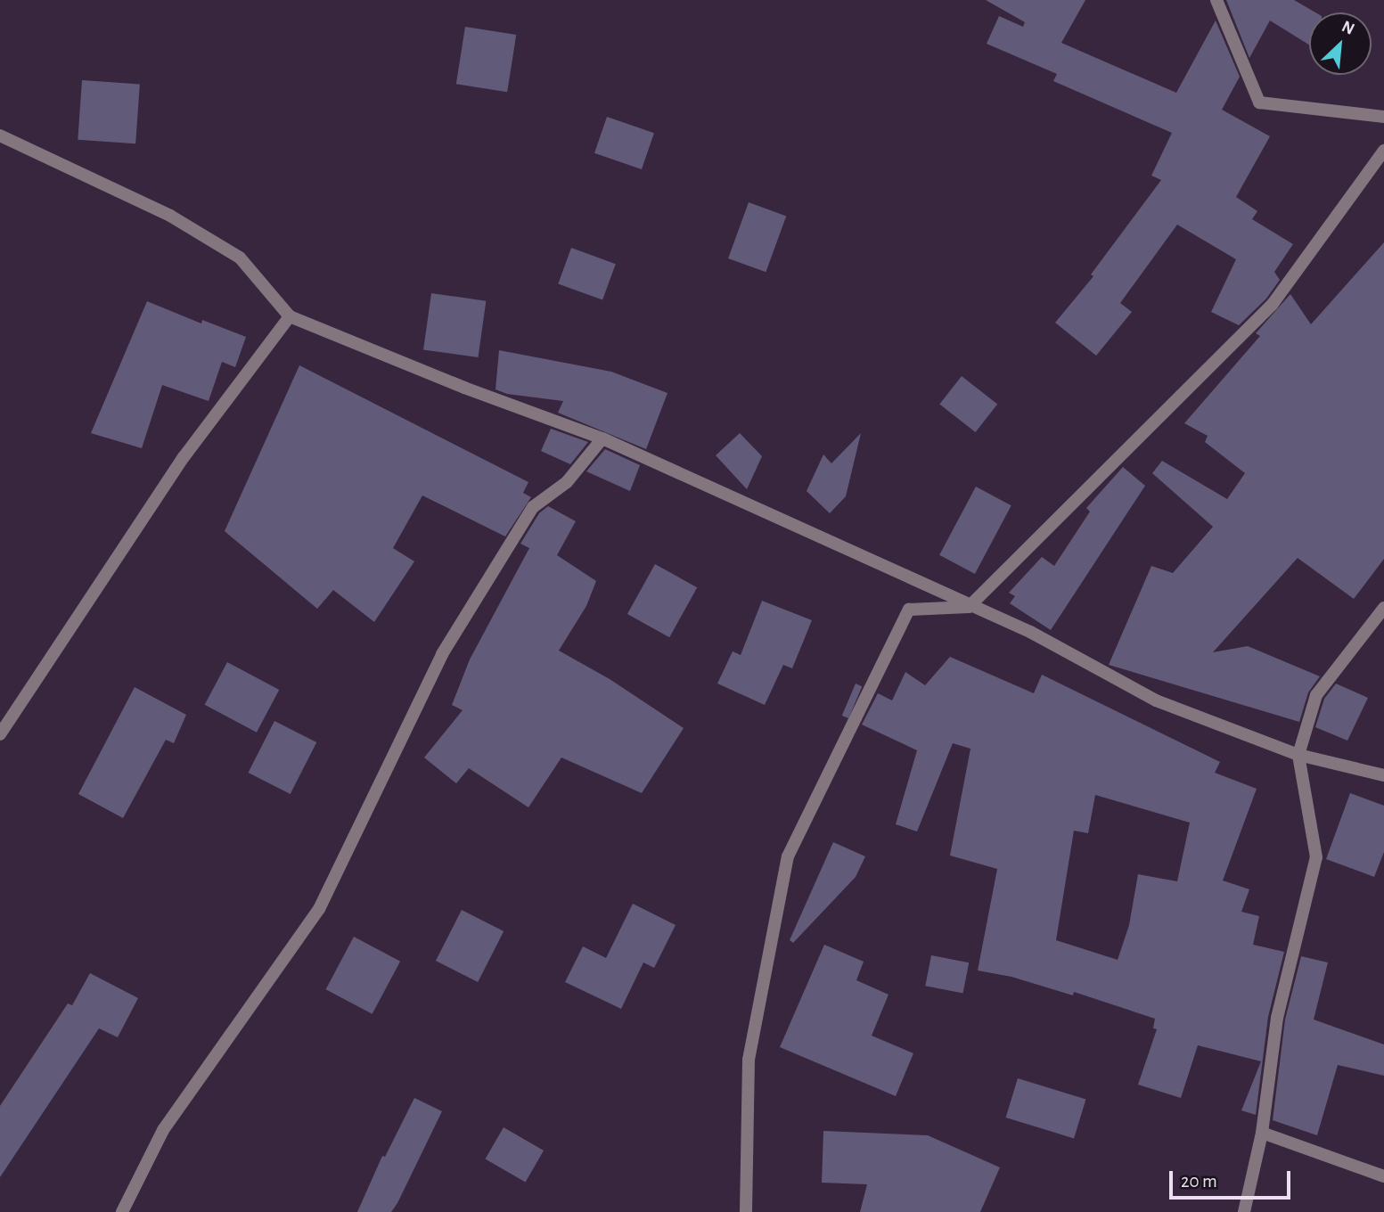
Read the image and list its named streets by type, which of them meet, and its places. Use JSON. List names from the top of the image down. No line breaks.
{"scale_bar":"20 m","north":"top right"}
